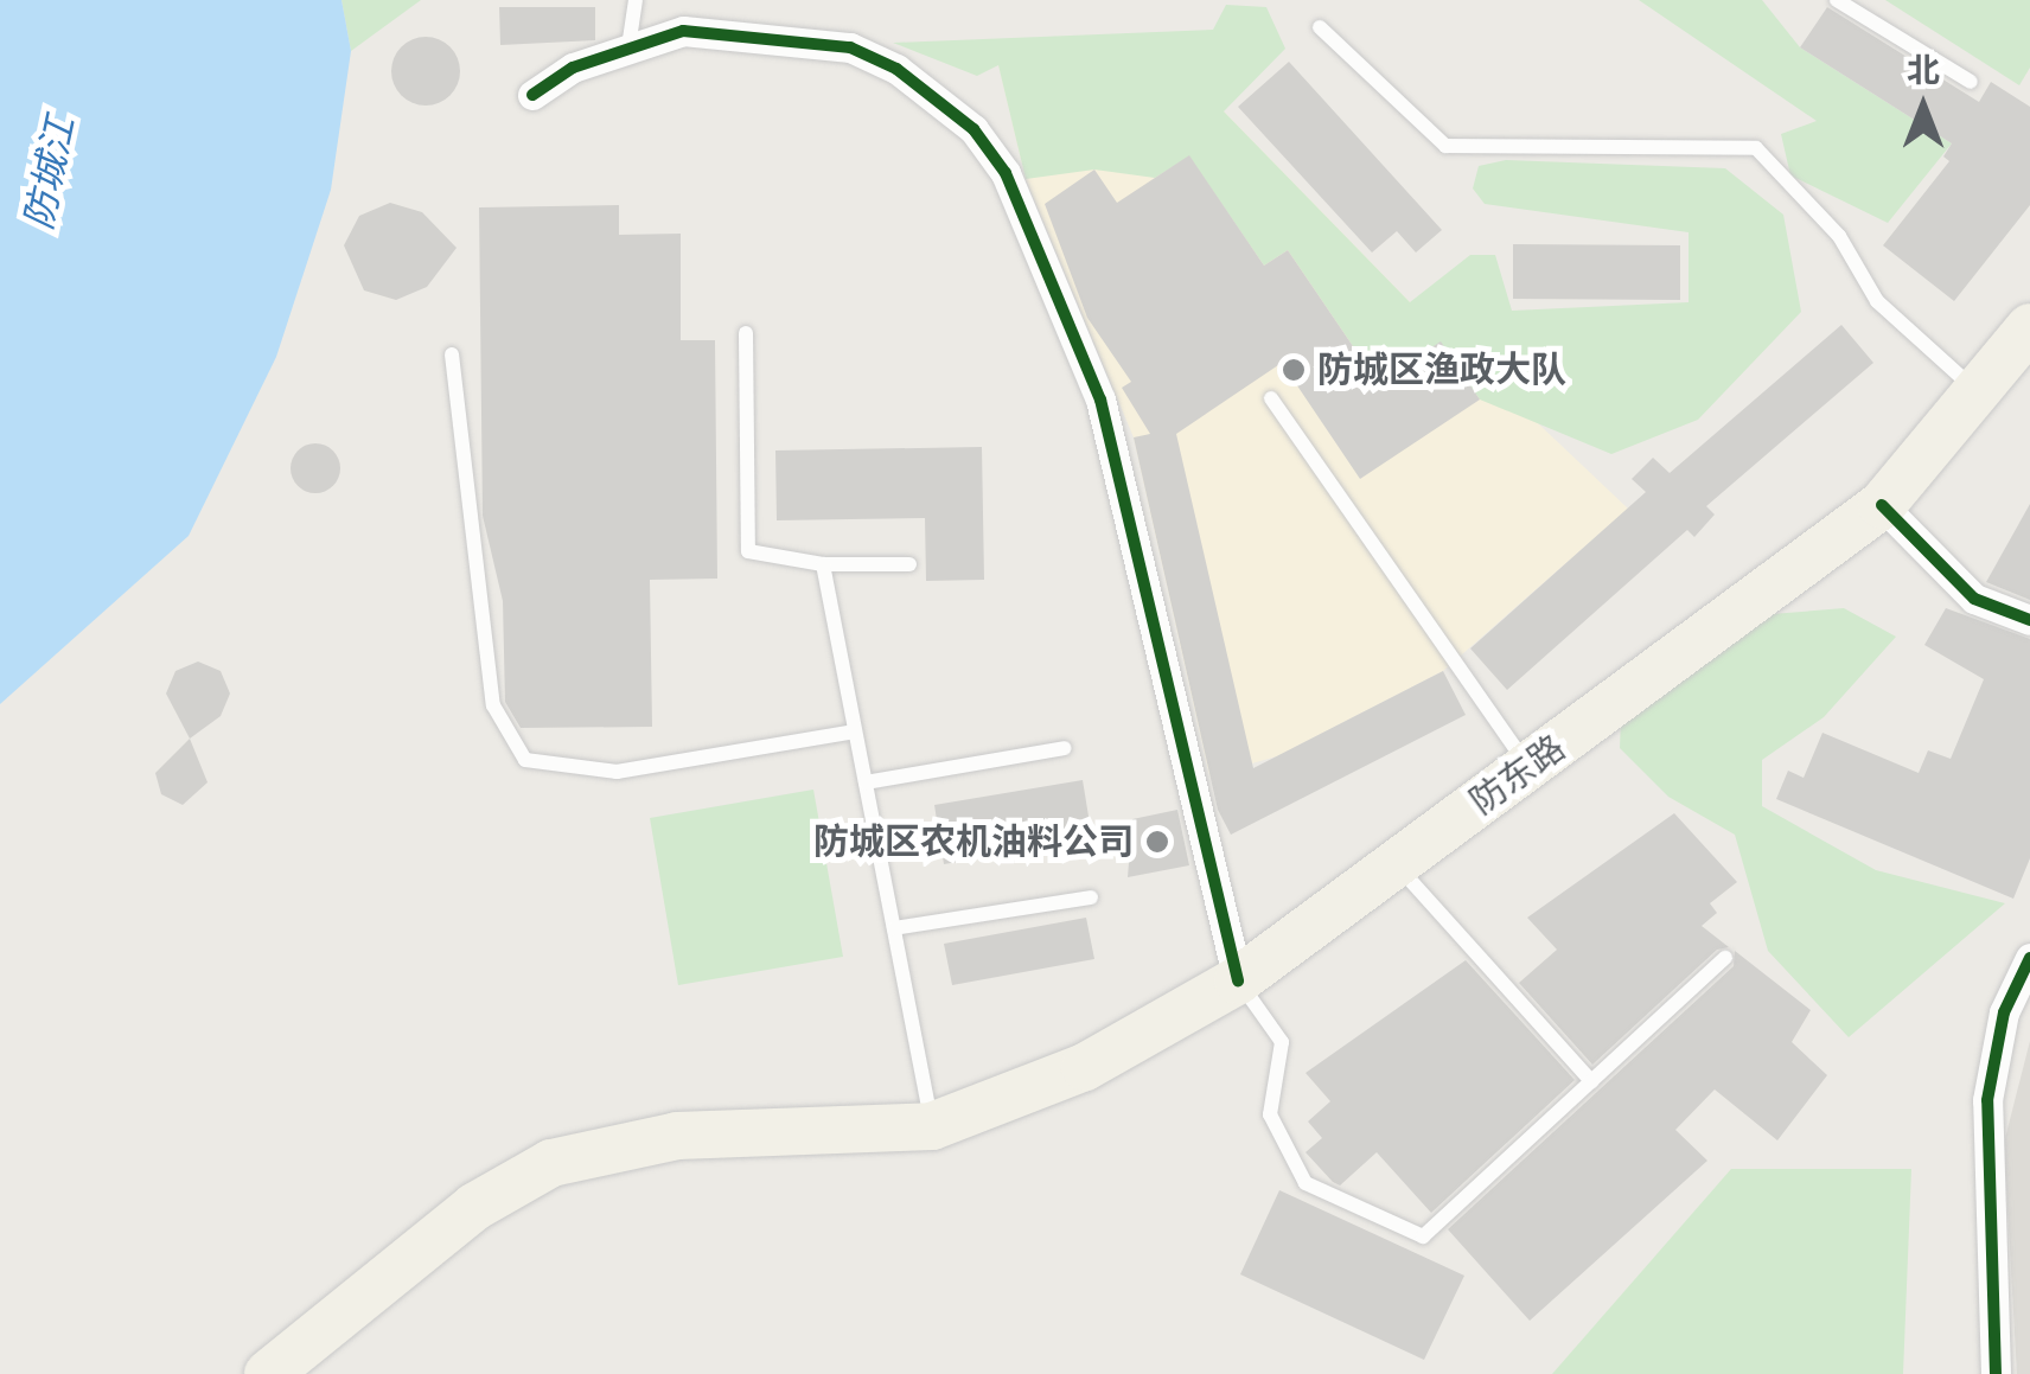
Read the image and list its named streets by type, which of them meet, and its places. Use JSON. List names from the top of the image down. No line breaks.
{"streets":{"main road":["防东路"]},"water":["防城江"],"places":["防城区渔政大队","防城区农机油料公司"],"north":"top"}
